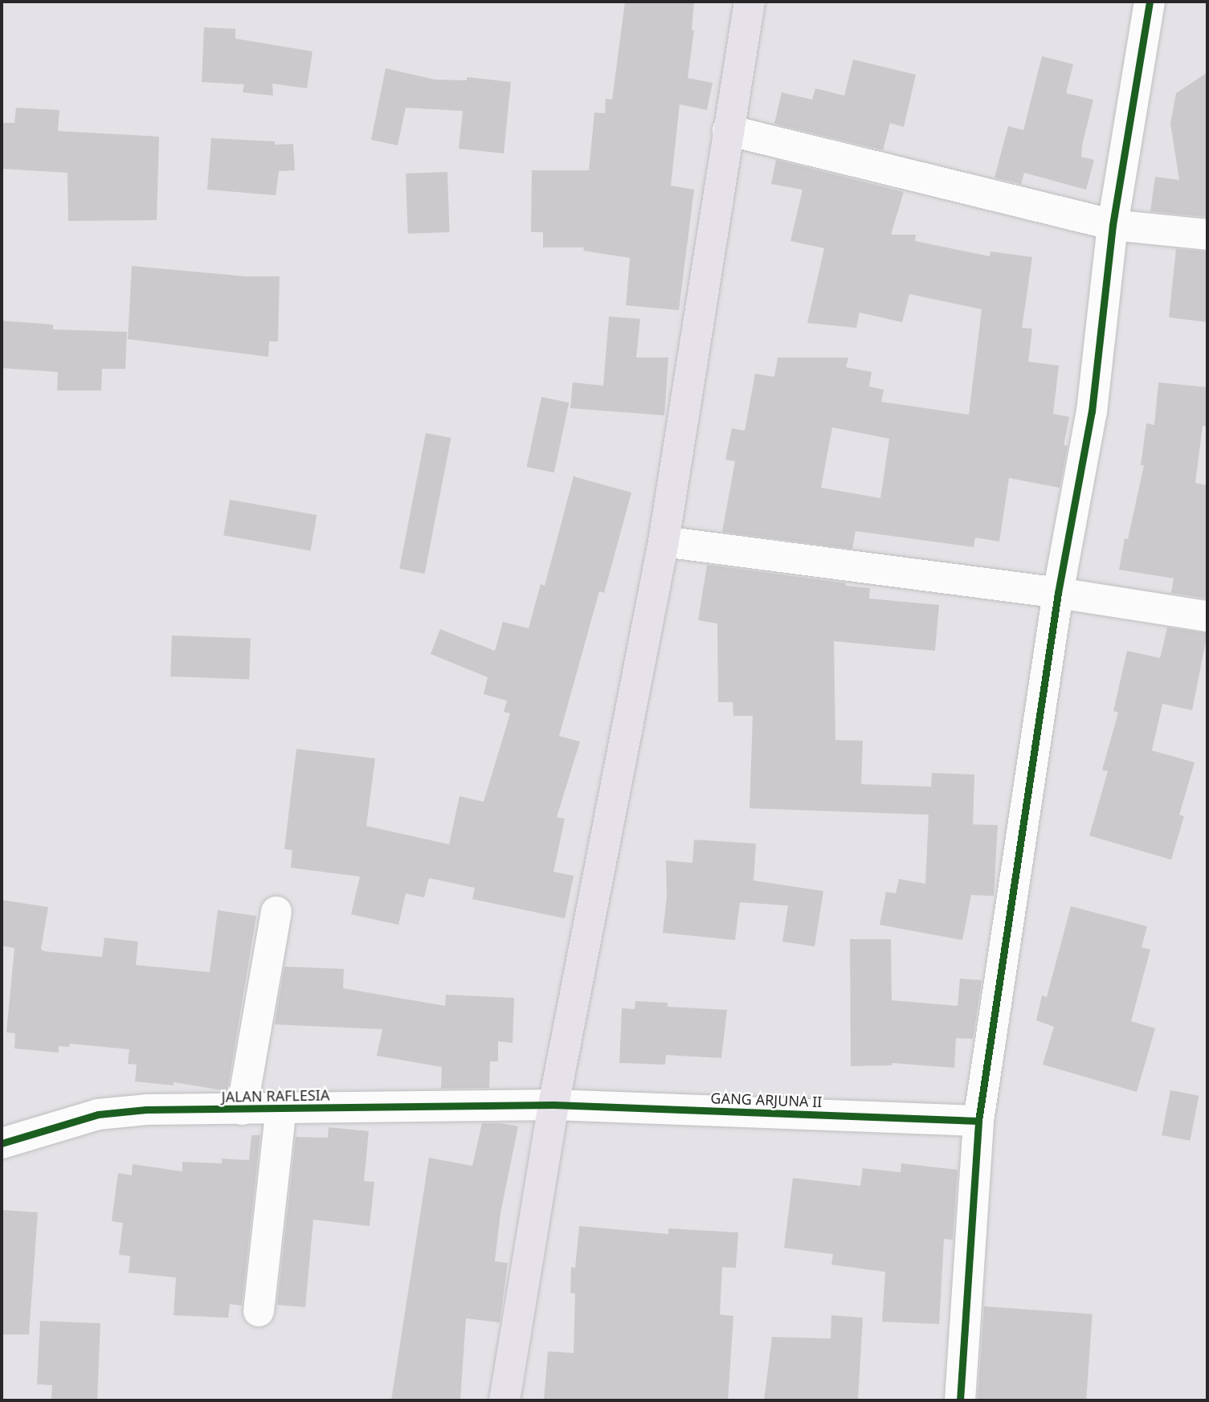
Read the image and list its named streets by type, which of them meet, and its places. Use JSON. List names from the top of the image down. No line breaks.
{"streets":{"street":["JALAN RAFLESIA","GANG ARJUNA II"]},"crossings":[["JALAN RAFLESIA","GANG ARJUNA II"]]}
